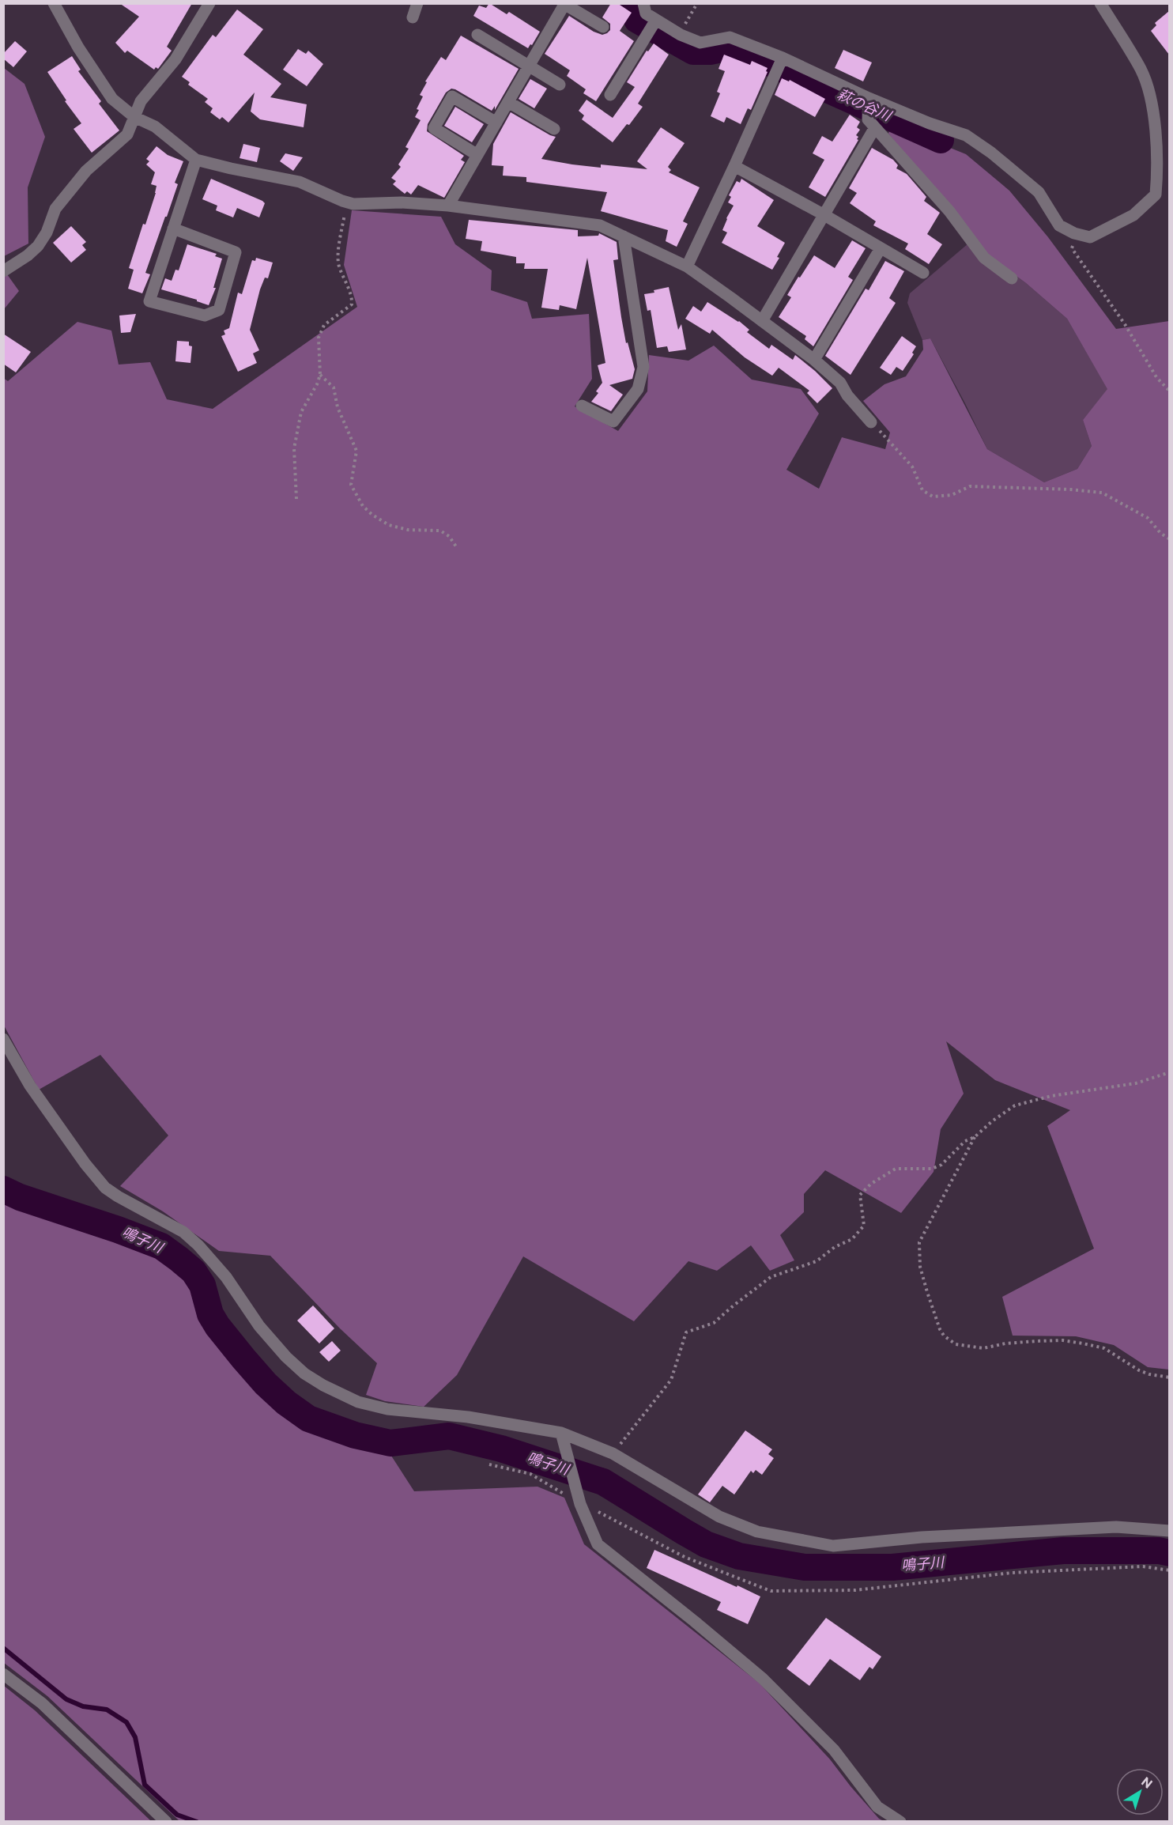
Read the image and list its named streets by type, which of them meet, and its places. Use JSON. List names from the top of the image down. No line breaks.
{"water":["萩の谷川","鳴子川"],"north":"top right"}
